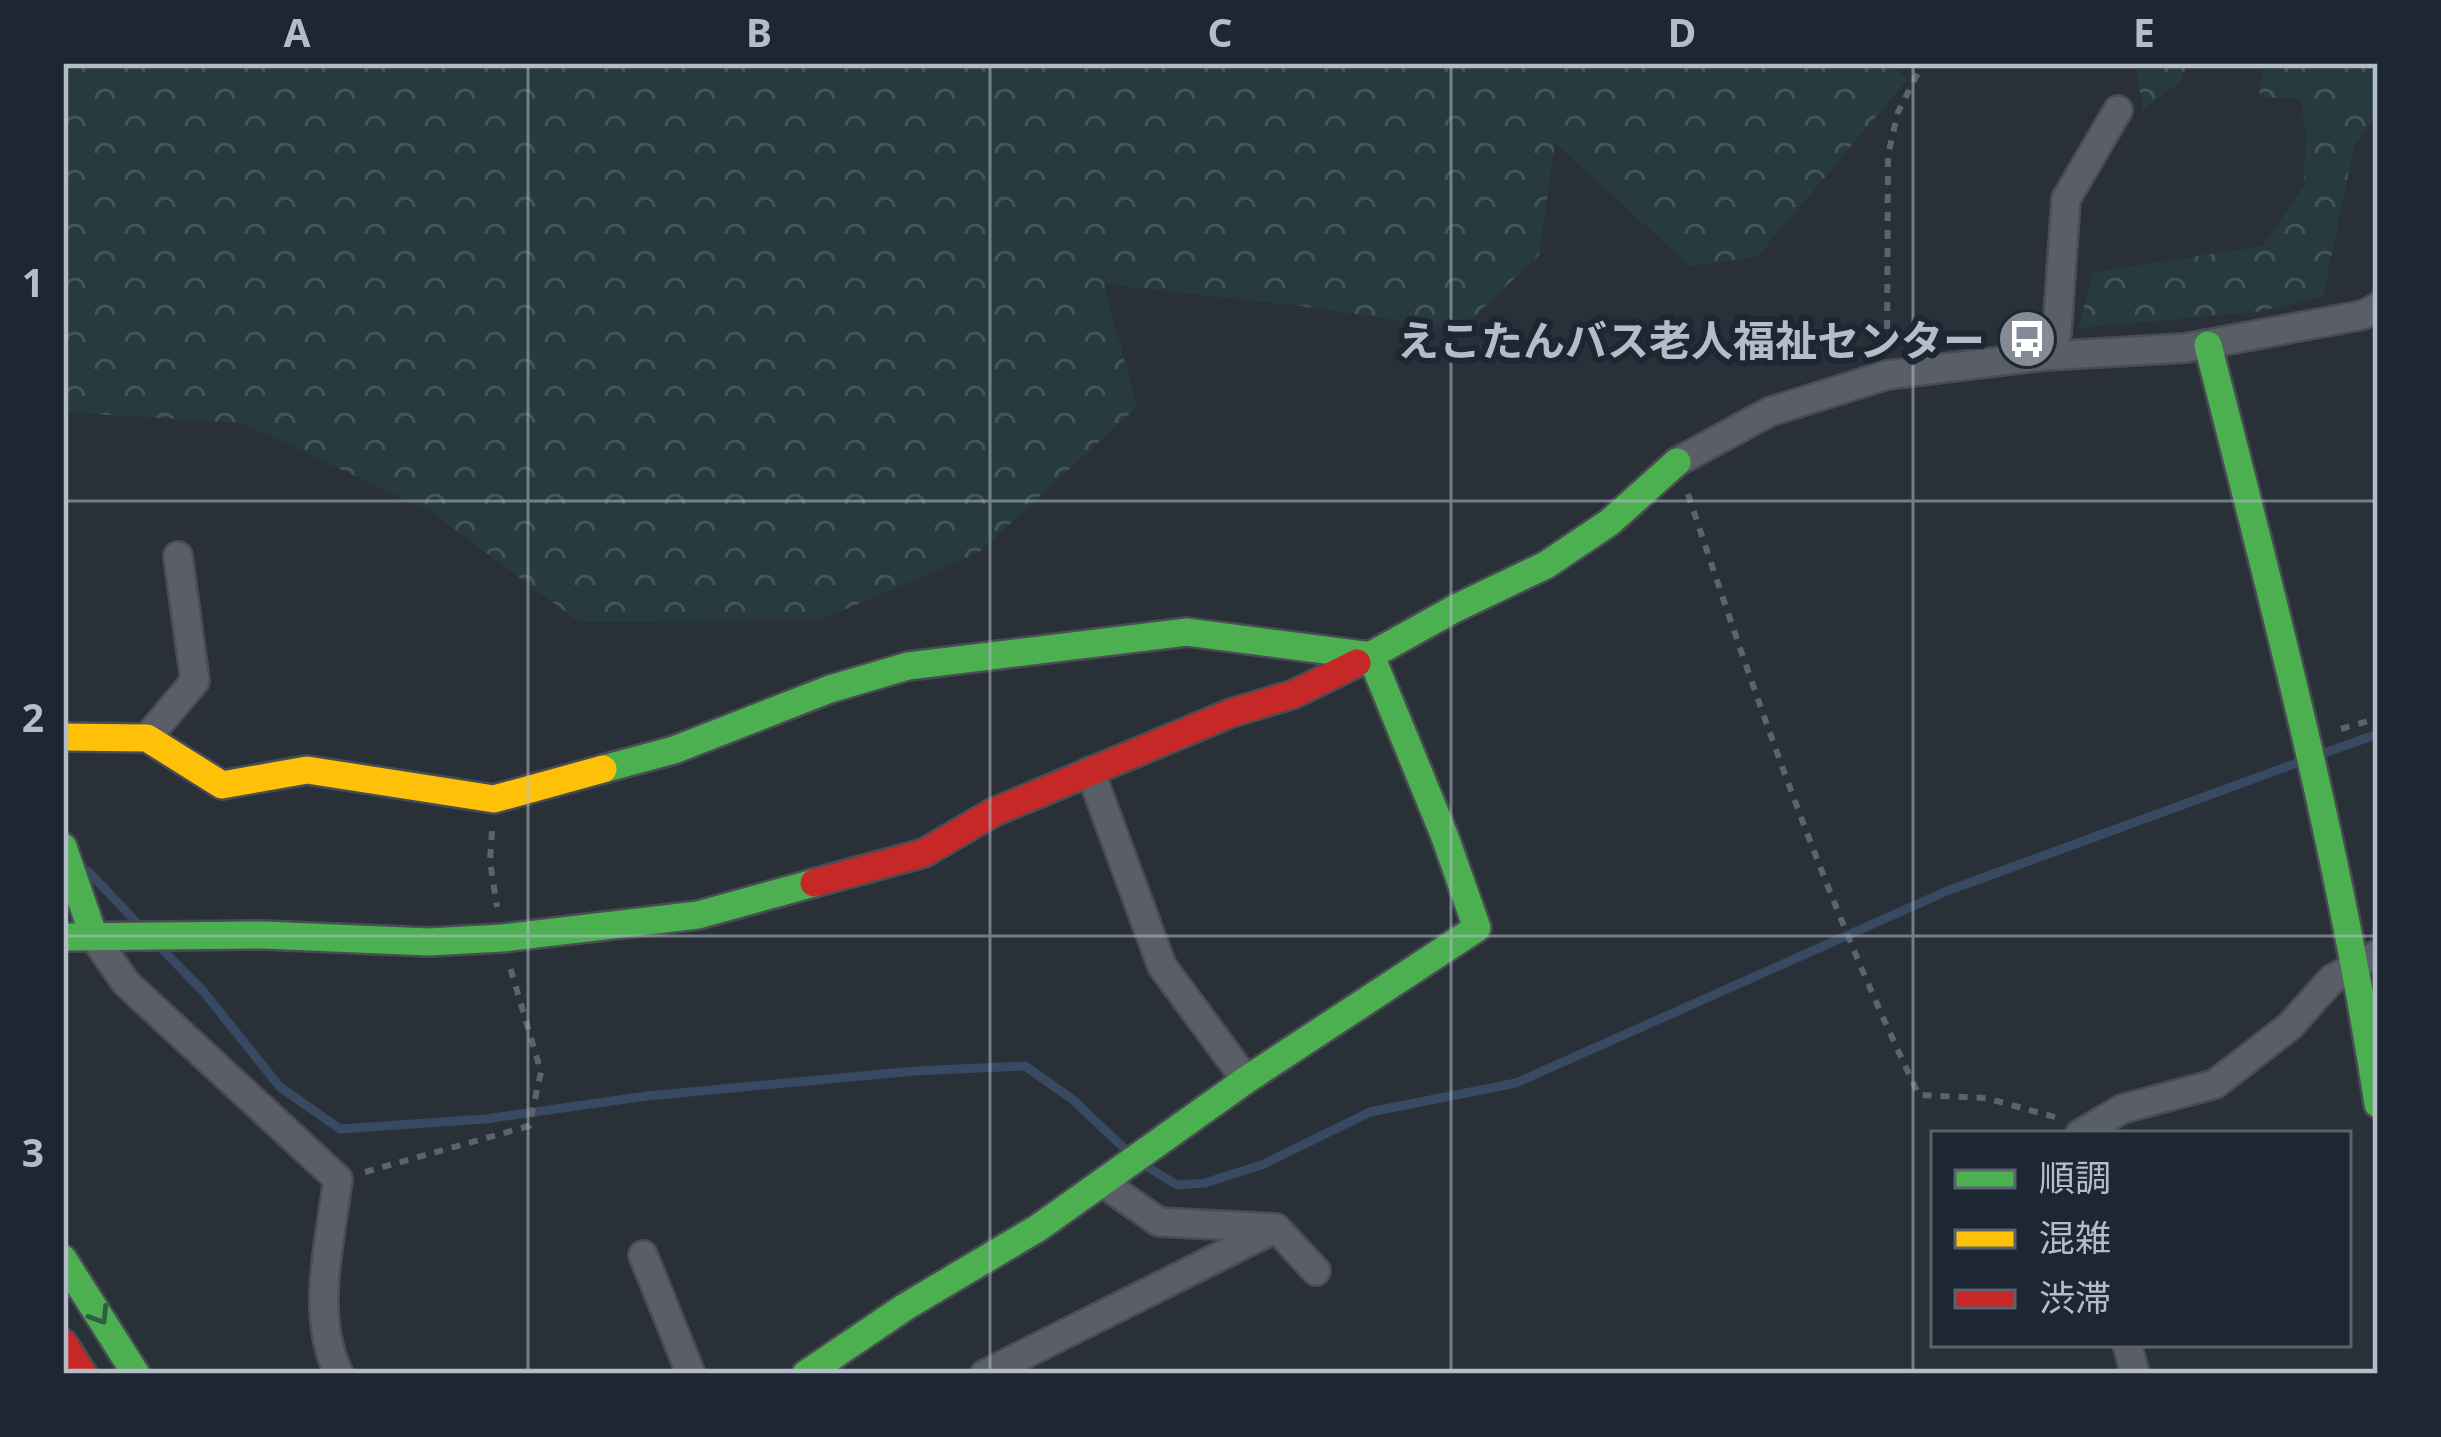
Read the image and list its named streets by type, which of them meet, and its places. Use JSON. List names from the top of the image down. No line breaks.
{"places":{"bus stop":["えこたんバス老人福祉センター"]},"legend":["順調","混雑","渋滞"],"grid":{"columns":["A","B","C","D","E"],"rows":["1","2","3"]}}
